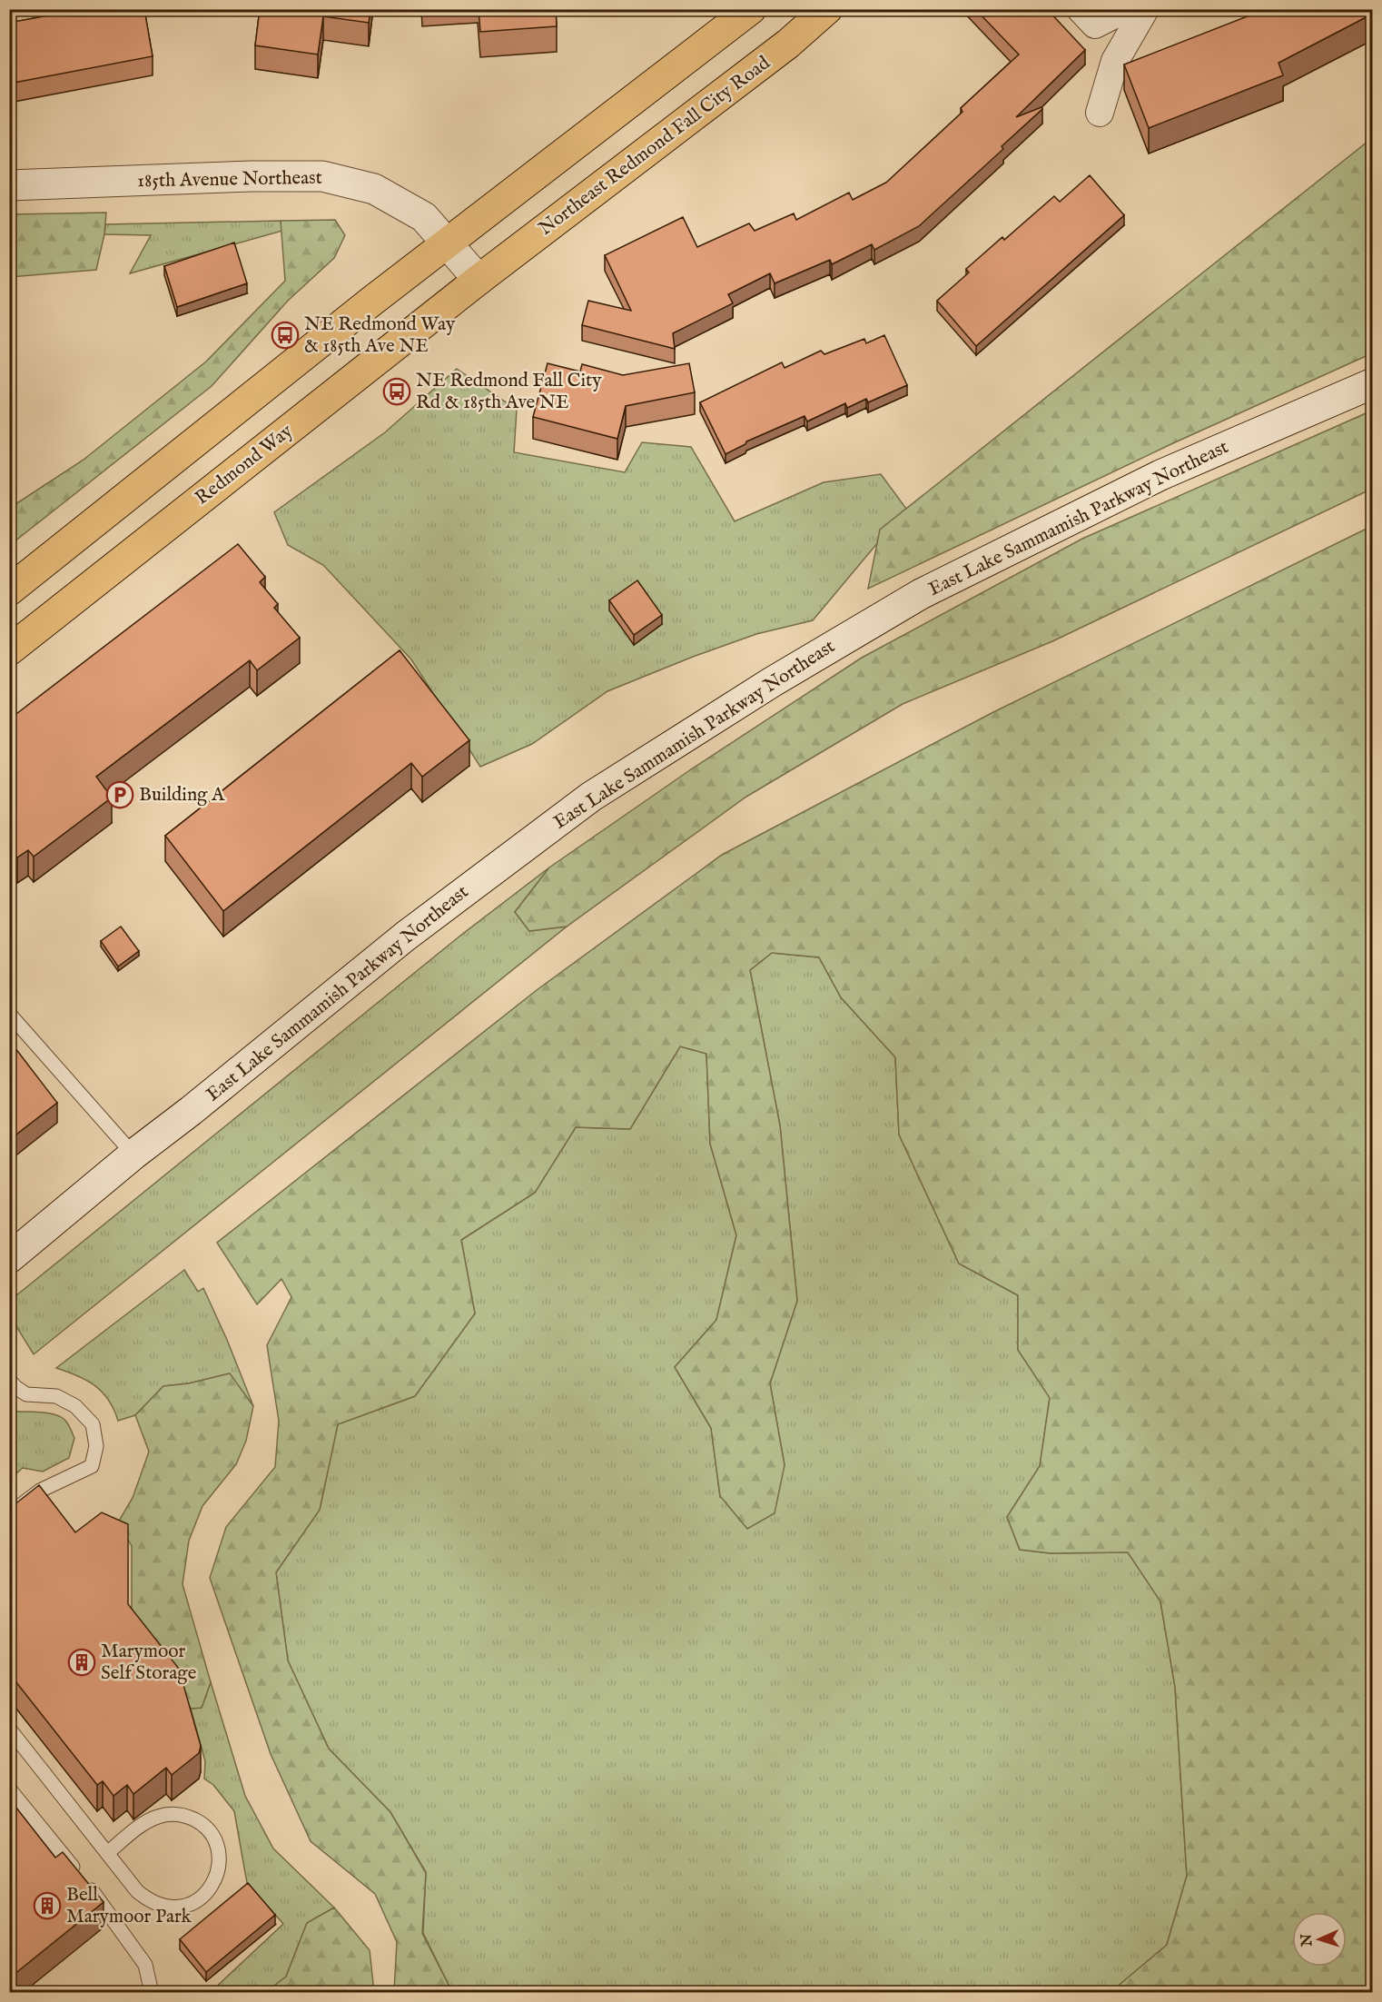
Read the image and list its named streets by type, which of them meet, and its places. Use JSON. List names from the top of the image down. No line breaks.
{"streets":{"main road":["Northeast Redmond Fall City Road","185th Avenue Northeast","Redmond Way","East Lake Sammamish Parkway Northeast"]},"crossings":[["Northeast Redmond Fall City Road","185th Avenue Northeast"],["Northeast Redmond Fall City Road","Redmond Way"],["185th Avenue Northeast","Redmond Way"]],"places":{"bus stop":["NE Redmond Way & 185th Ave NE","NE Redmond Fall City Rd & 185th Ave NE"],"parking":["Building A"],"building":["Marymoor Self Storage","Bell Marymoor Park"]},"north":"left"}
